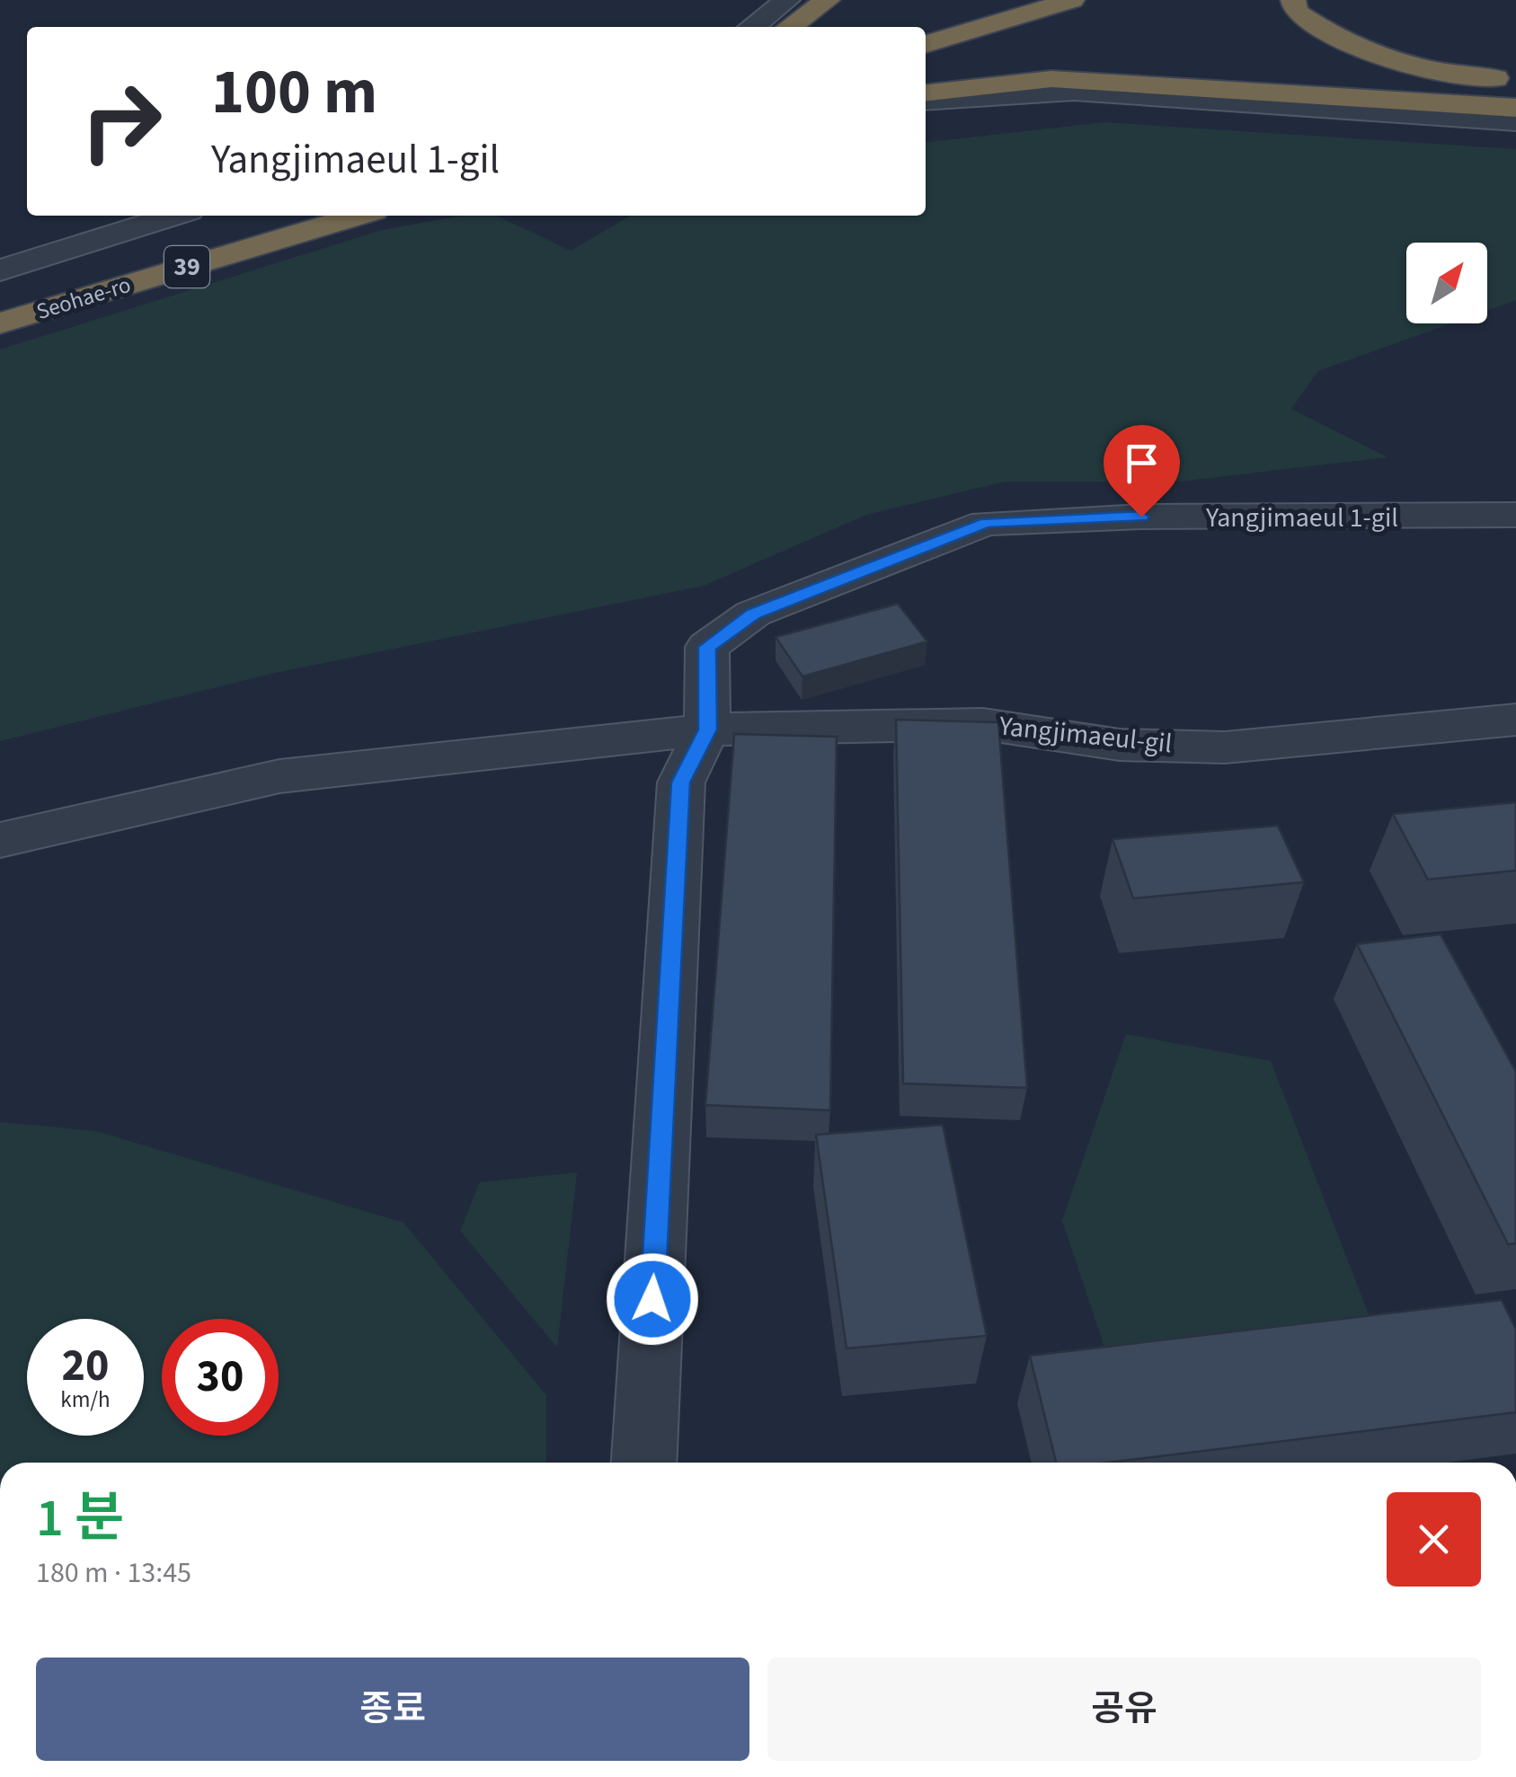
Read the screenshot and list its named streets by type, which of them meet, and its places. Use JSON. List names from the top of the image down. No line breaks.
{"streets":{"highway":["39","Seohae-ro"],"street":["Yangjimaeul 1-gil","Yangjimaeul-gil"]},"crossings":[["Yangjimaeul 1-gil","Yangjimaeul-gil"]],"north":"top right","page":{"turn":["100 m","Yangjimaeul 1-gil"],"speed":"20 km/h","limit":"30","heading":["1 분","180 m · 13:45"],"buttons":["종료","공유"]}}
